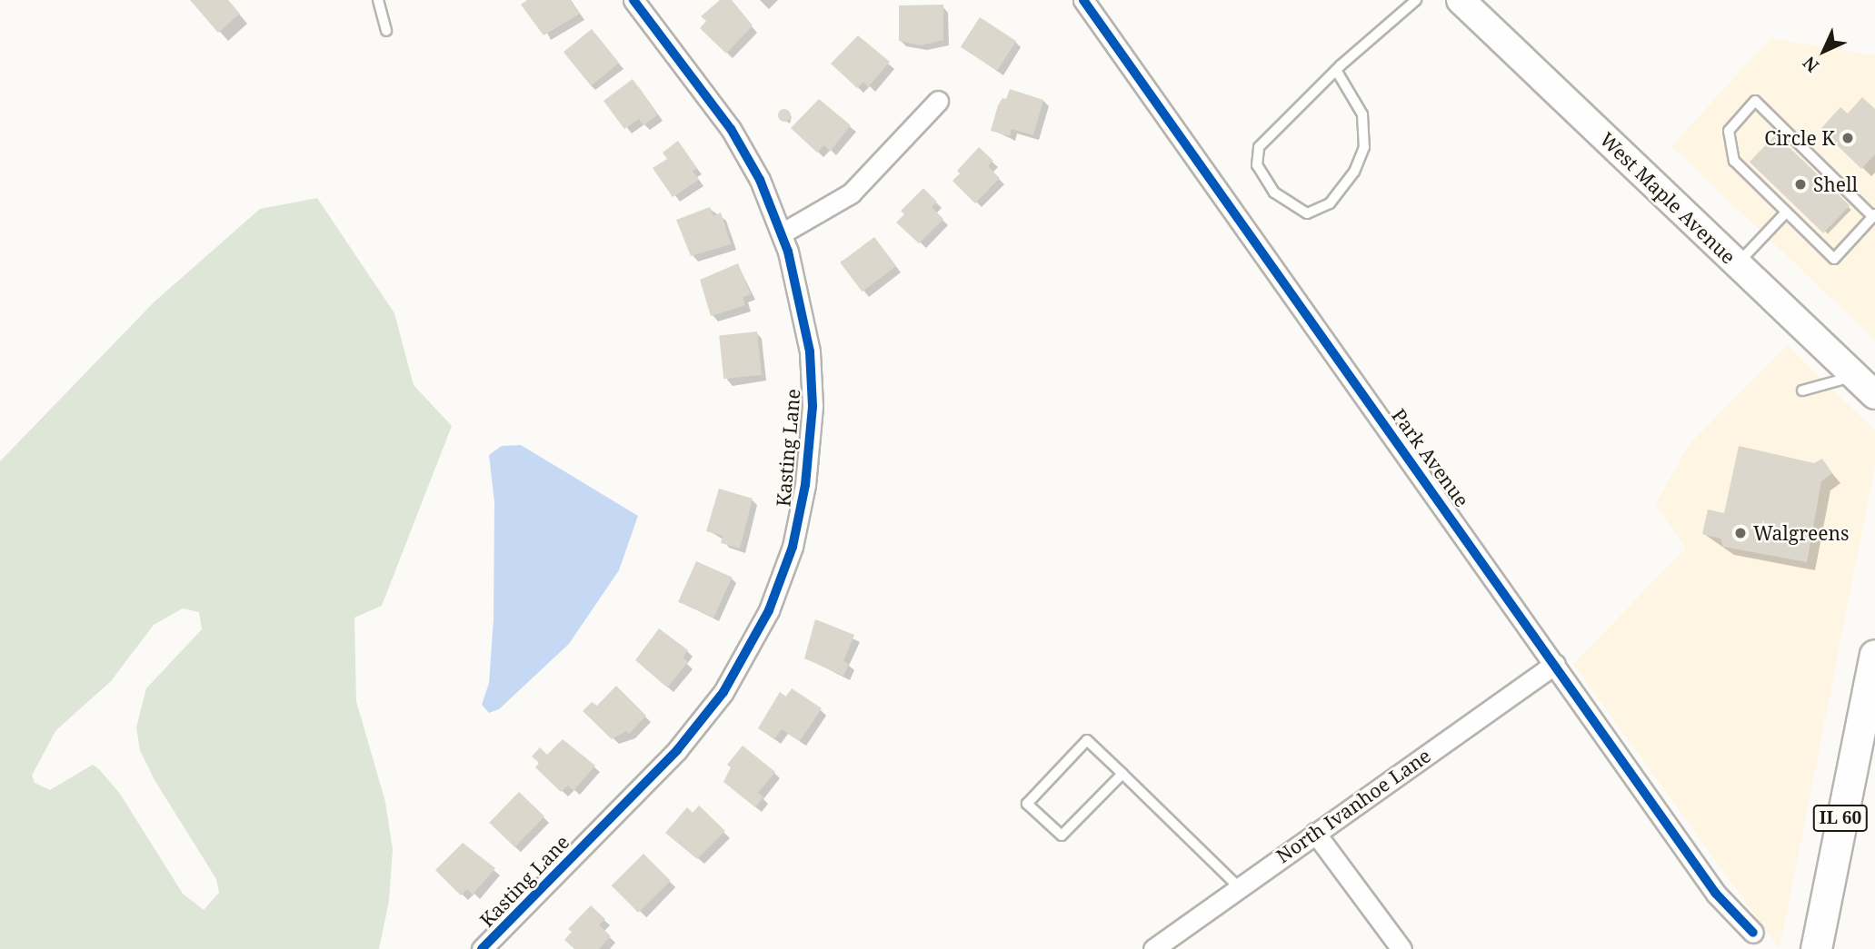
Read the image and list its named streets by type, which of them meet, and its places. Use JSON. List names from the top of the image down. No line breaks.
{"streets":{"main road":["West Maple Avenue","IL 60"],"street":["Kasting Lane","Park Avenue","North Ivanhoe Lane"]},"crossings":[["Park Avenue","North Ivanhoe Lane"]],"places":["Circle K","Shell","Walgreens"],"north":"bottom left"}
